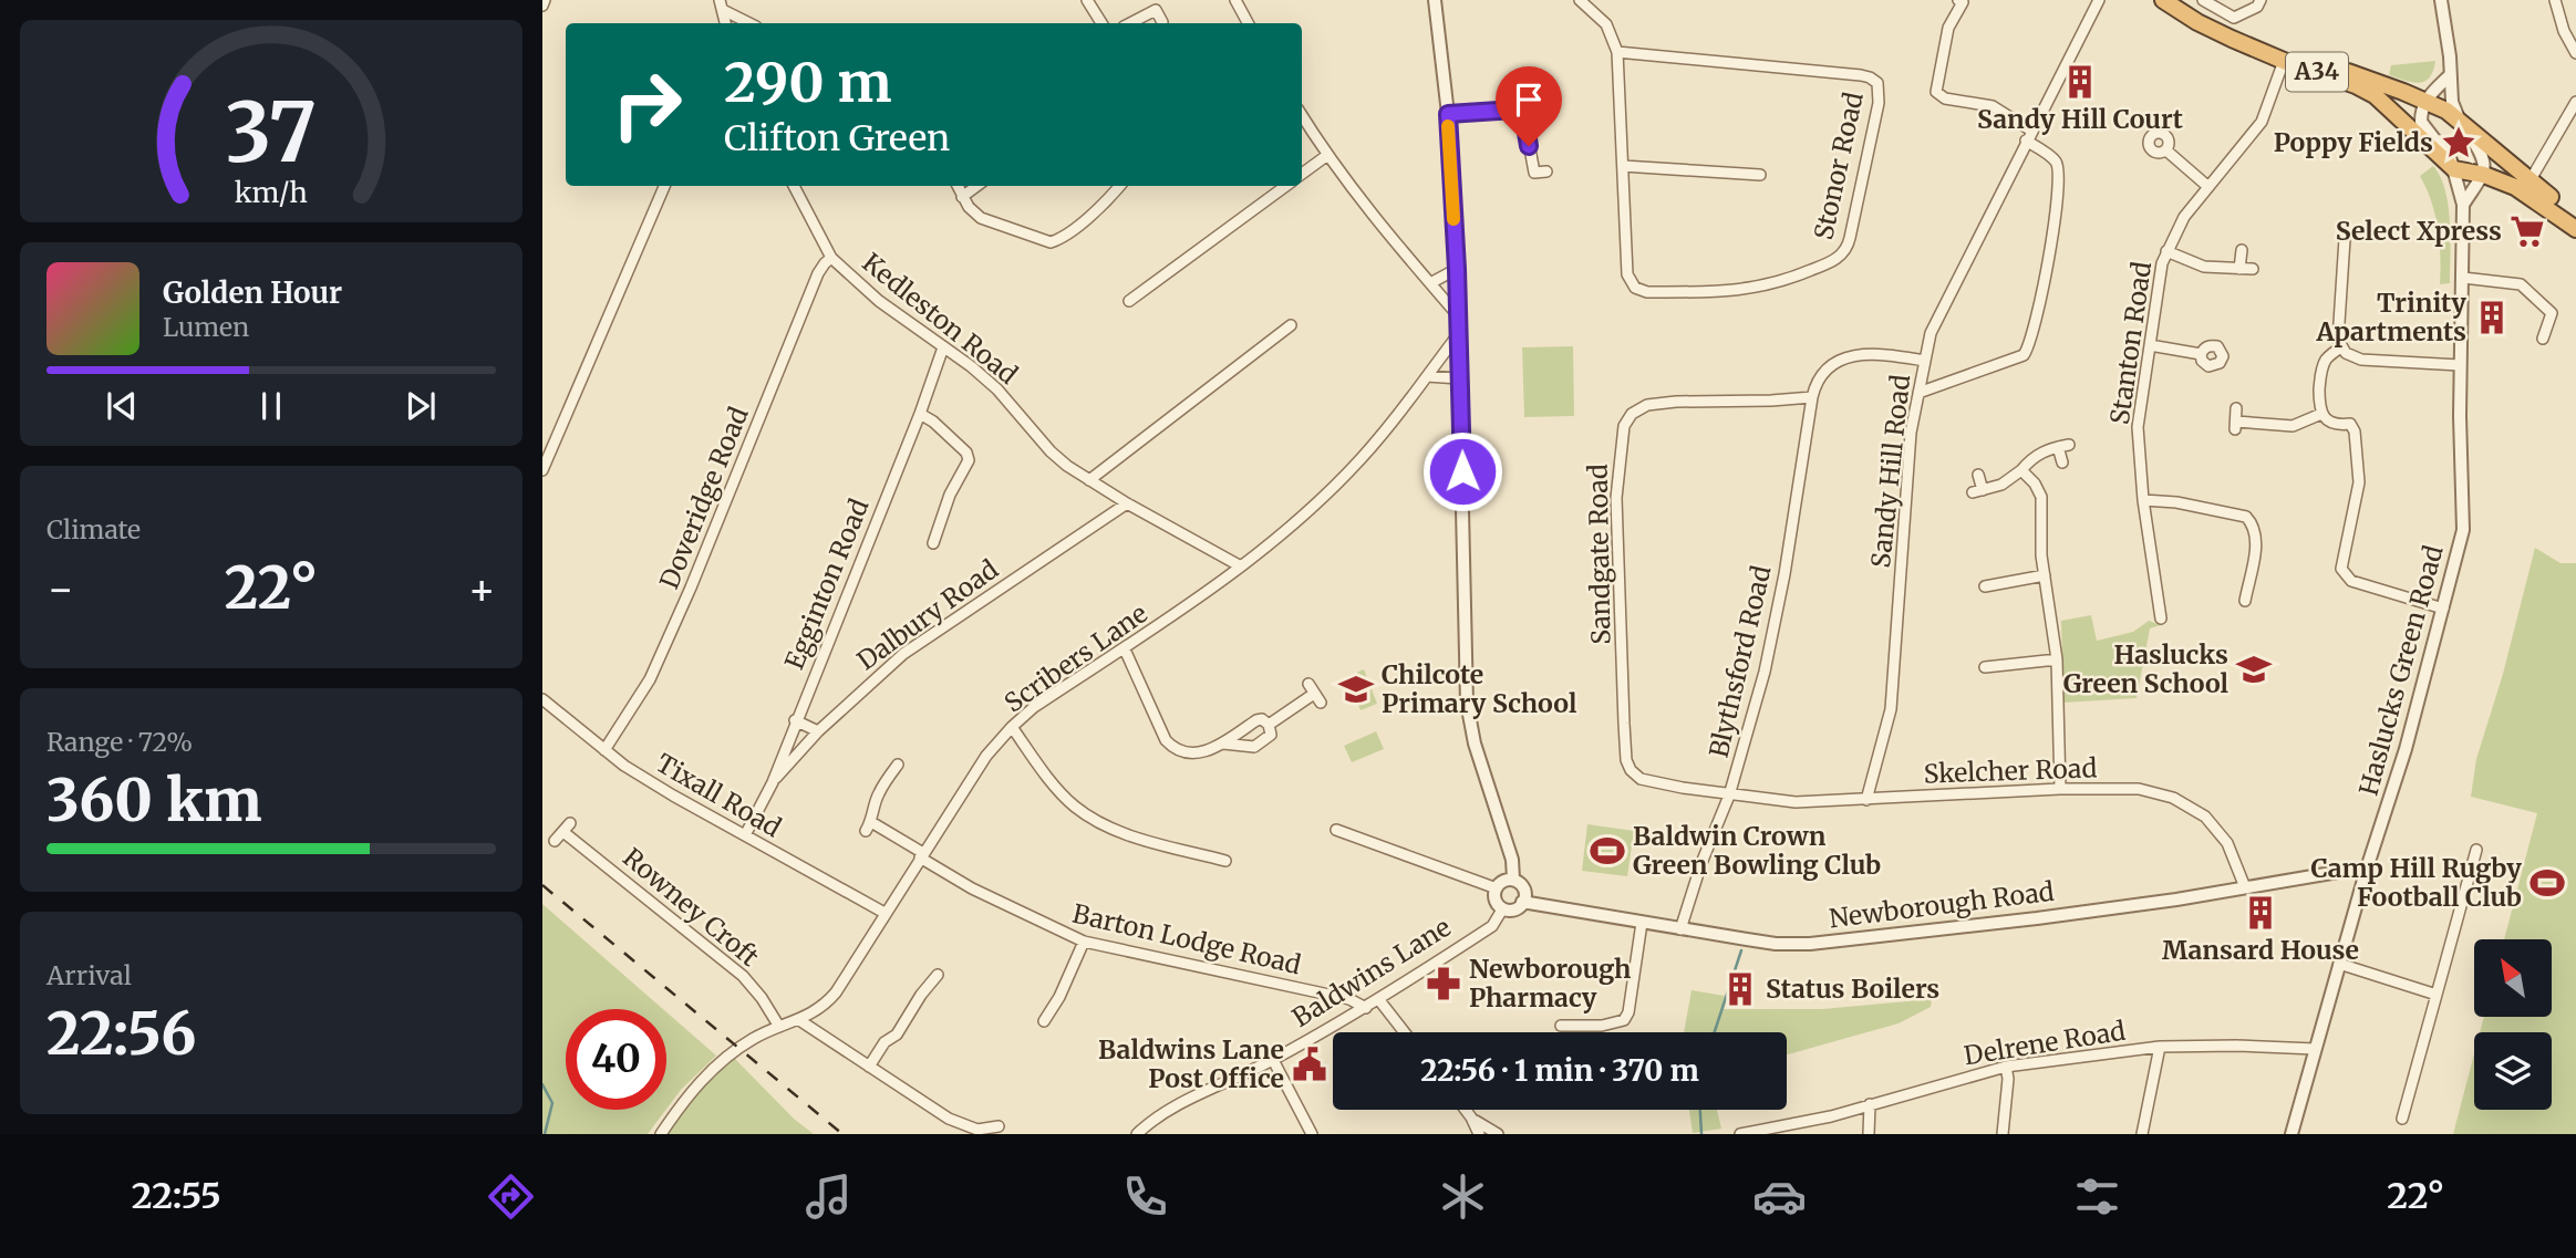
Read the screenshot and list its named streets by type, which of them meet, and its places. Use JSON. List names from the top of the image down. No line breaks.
{"streets":{"highway":["A34"],"street":["Stonor Road","Kedleston Road","Stanton Road","Sandy Hill Road","Doveridge Road","Sandgate Road","Egginton Road","Dalbury Road","Scribers Lane","Blythsford Road","Haslucks Green Road","Skelcher Road","Tixall Road","Newborough Road","Rowney Croft","Barton Lodge Road","Baldwins Lane","Delrene Road"]},"crossings":[["A34","Stanton Road"],["A34","Haslucks Green Road"],["Kedleston Road","Doveridge Road"],["Kedleston Road","Egginton Road"],["Kedleston Road","Dalbury Road"],["Kedleston Road","Scribers Lane"],["Sandy Hill Road","Skelcher Road"],["Doveridge Road","Tixall Road"],["Sandgate Road","Blythsford Road"],["Sandgate Road","Skelcher Road"],["Egginton Road","Dalbury Road"],["Egginton Road","Tixall Road"],["Scribers Lane","Tixall Road"],["Scribers Lane","Rowney Croft"],["Scribers Lane","Barton Lodge Road"],["Blythsford Road","Skelcher Road"],["Blythsford Road","Newborough Road"],["Haslucks Green Road","Newborough Road"],["Haslucks Green Road","Delrene Road"],["Skelcher Road","Newborough Road"],["Newborough Road","Baldwins Lane"],["Barton Lodge Road","Baldwins Lane"]],"places":{"building":["Sandy Hill Court","Trinity Apartments","Mansard House","Status Boilers"],"place":["Poppy Fields"],"supermarket":["Select Xpress"],"school or university":["Haslucks Green School","Chilcote Primary School"],"sports":["Baldwin Crown Green Bowling Club","Camp Hill Rugby Football Club"],"pharmacy":["Newborough Pharmacy"],"public building":["Baldwins Lane Post Office"]},"north":"top left","page":{"turn":["290 m","Clifton Green"],"song":["Golden Hour","Lumen"],"tile":["Climate",["Range · 72%","360 km"],["Arrival","22:56"]],"heat":["−","22°","+"],"limit":"40","trip":"22:56 · 1 min · 370 m","tabs":["22:55","22°"],"gauge":["37","km/h"]}}
